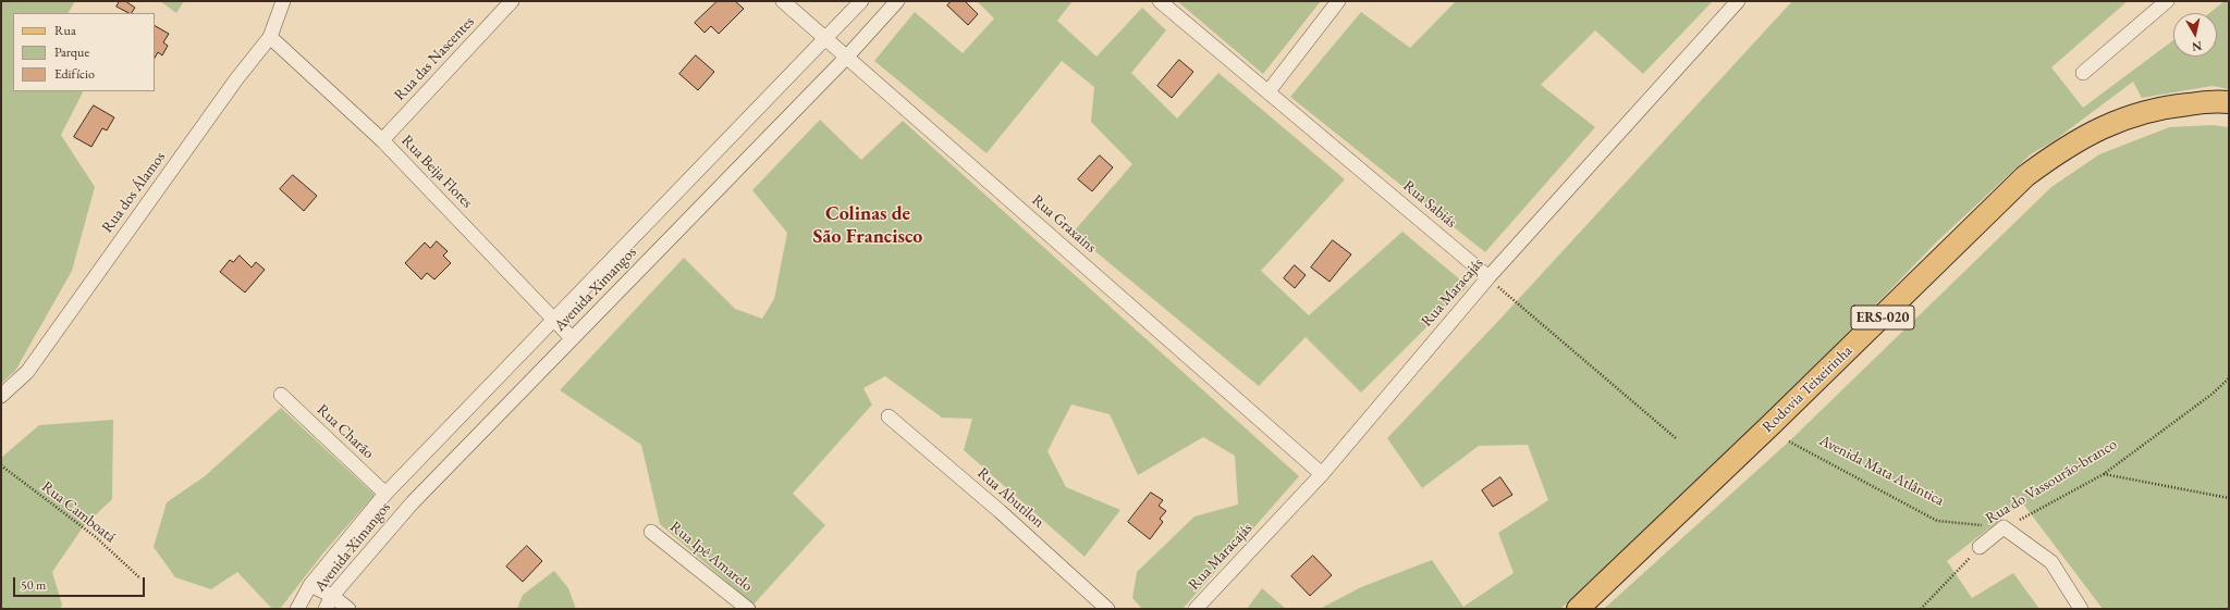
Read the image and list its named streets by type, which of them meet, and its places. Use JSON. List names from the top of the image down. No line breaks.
{"streets":{"main road":["ERS-020","Rodovia Teixeirinha"],"street":["Rua das Nascentes","Rua Beija Flores","Rua dos Álamos","Rua Sabiás","Rua Graxains","Avenida Ximangos","Rua Maracajás","Rua Charão","Rua do Vassourão-branco","Rua Abutilon","Rua Ipê Amarelo"],"path":["Avenida Mata Atlântica","Rua Camboatá"]},"crossings":[["Rua das Nascentes","Rua Beija Flores"],["Rua Beija Flores","Rua dos Álamos"],["Rua Beija Flores","Avenida Ximangos"],["Rua Sabiás","Rua Maracajás"],["Rua Graxains","Avenida Ximangos"],["Rua Graxains","Rua Maracajás"],["Avenida Ximangos","Rua Charão"],["Avenida Mata Atlântica","Rua do Vassourão-branco"]],"districts":["Colinas de São Francisco"],"legend":["Rua","Parque","Edifício"],"scale_bar":"50 m","north":"bottom"}
